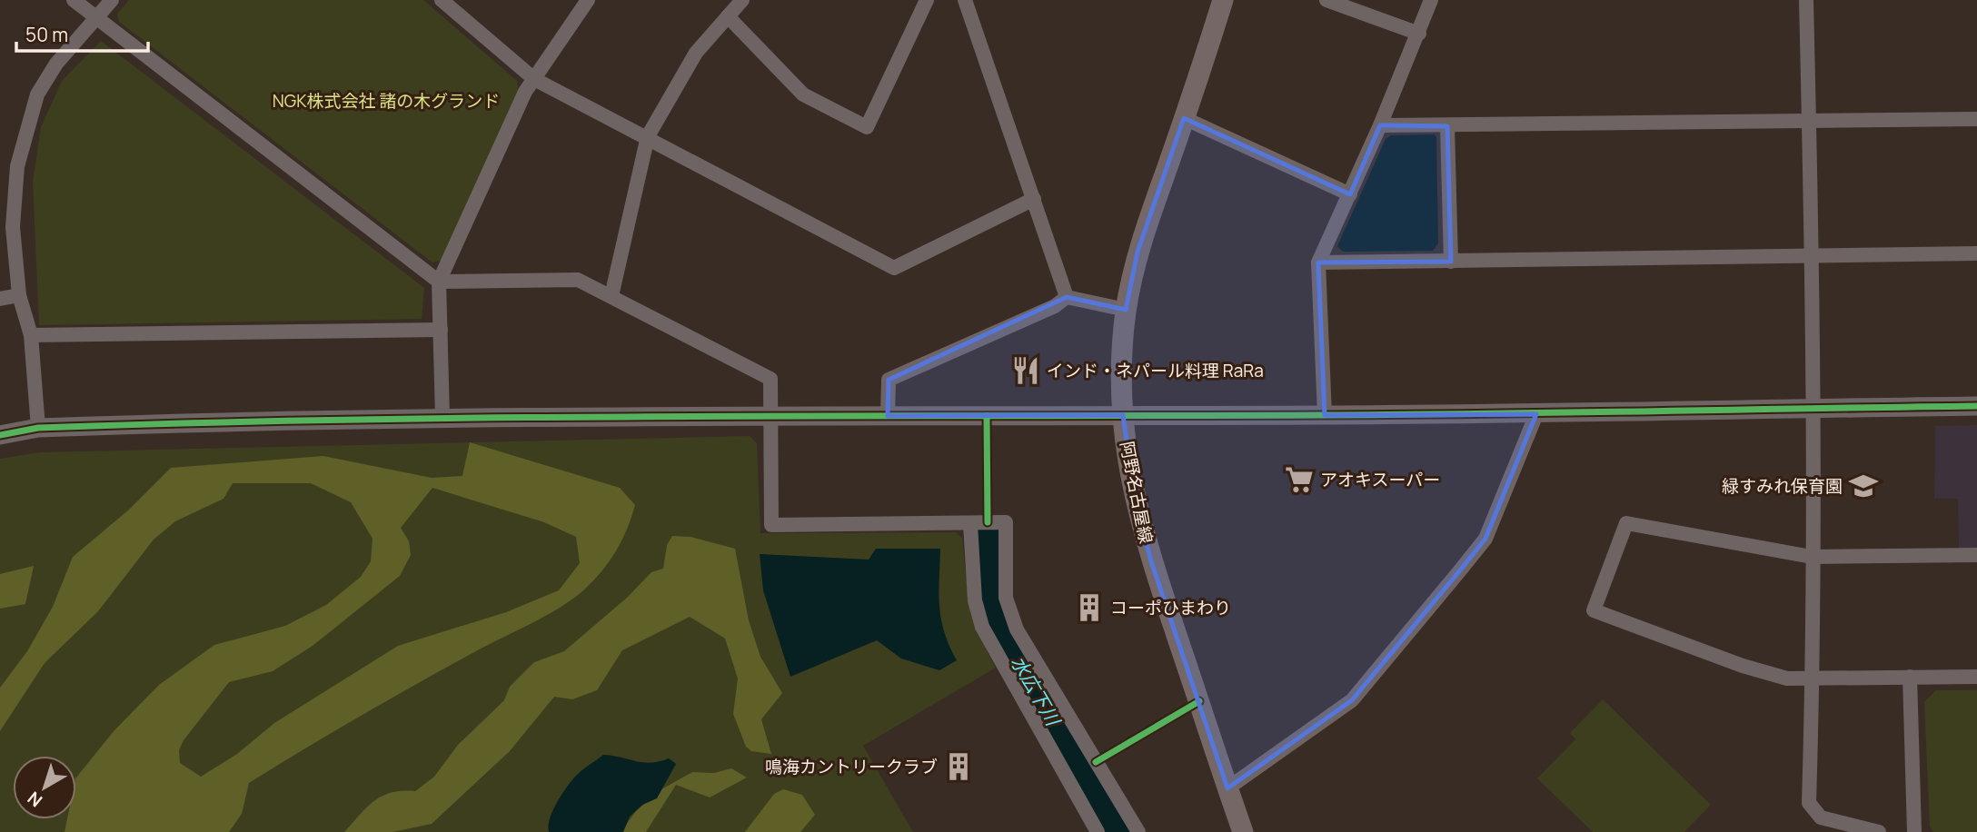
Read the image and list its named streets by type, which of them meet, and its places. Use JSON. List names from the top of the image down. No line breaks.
{"streets":{"main road":["阿野名古屋線"]},"water":["水広下川"],"parks":["NGK株式会社 諸の木グランド"],"places":{"restaurant":["インド・ネパール料理 RaRa"],"supermarket":["アオキスーパー"],"school or university":["緑すみれ保育園"],"building":["コーポひまわり","鳴海カントリークラブ"]},"scale_bar":"50 m","north":"bottom left"}
